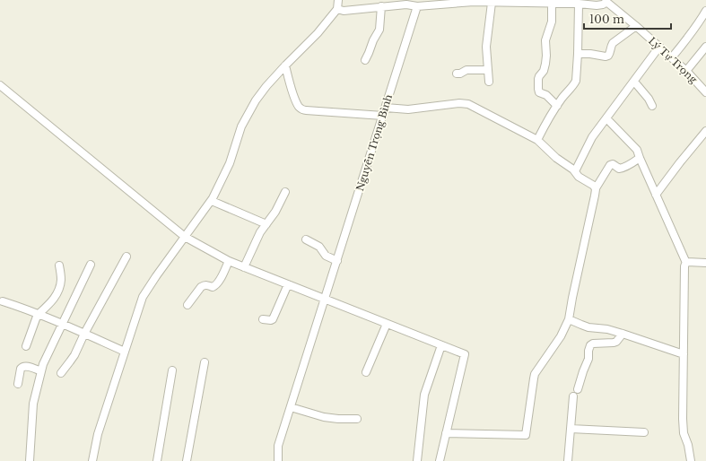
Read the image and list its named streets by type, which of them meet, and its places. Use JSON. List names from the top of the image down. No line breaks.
{"streets":{"street":["Lý Tự Trọng","Nguyễn Trọng Bình"]},"scale_bar":"100 m"}
